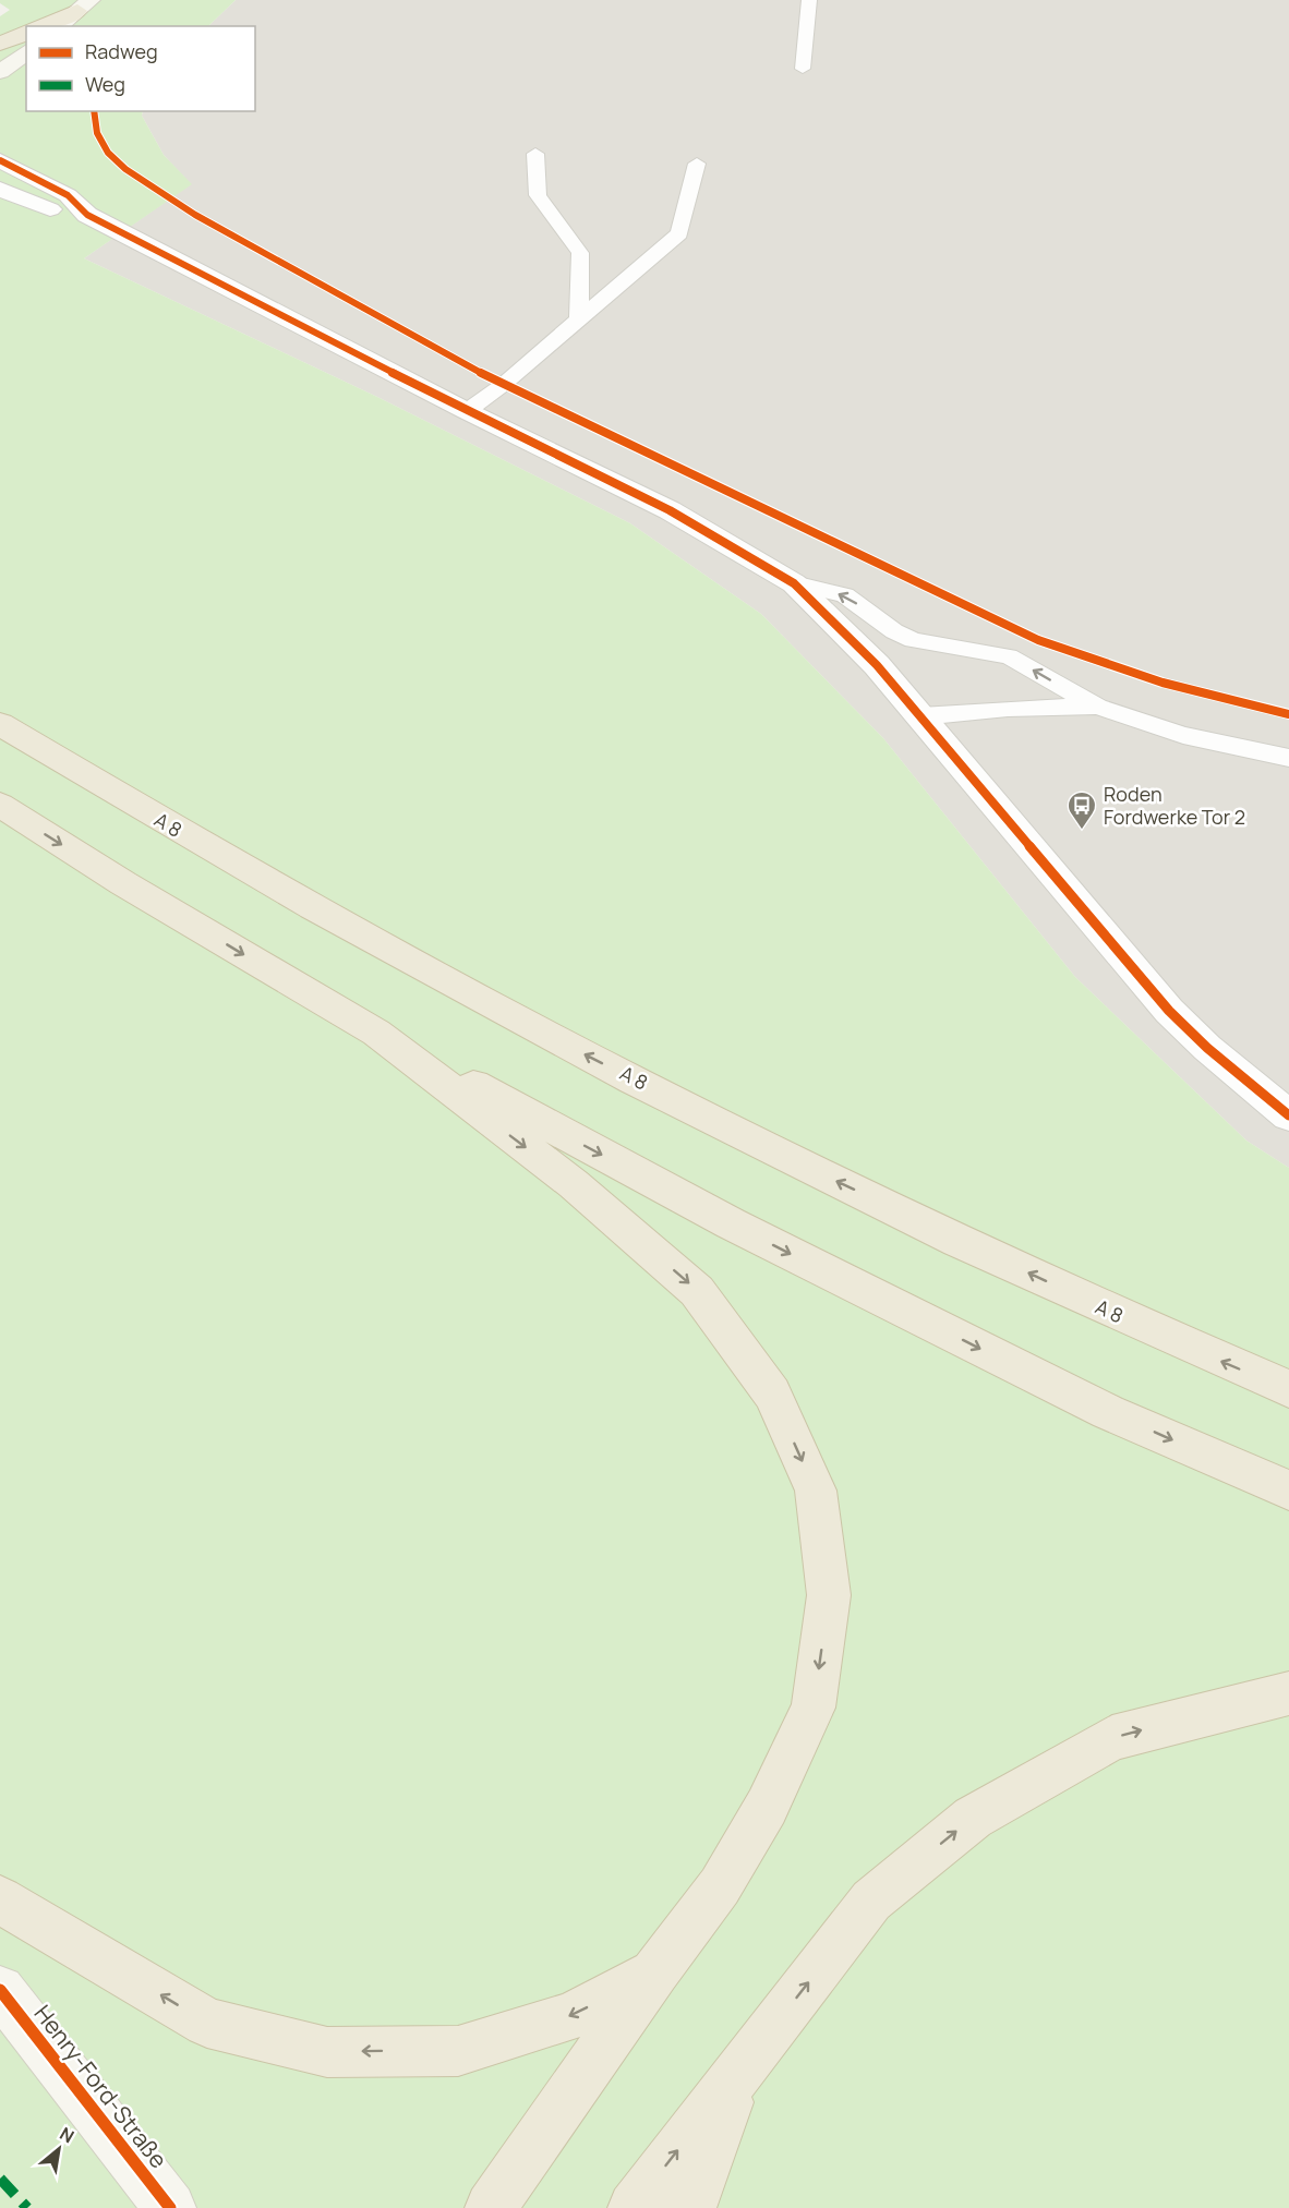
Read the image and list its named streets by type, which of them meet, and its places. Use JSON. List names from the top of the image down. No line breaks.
{"streets":{"highway":["A 8"],"street":["Henry-Ford-Straße"]},"places":{"bus stop":["Roden Fordwerke Tor 2"]},"legend":["Radweg","Weg"],"north":"top right"}
